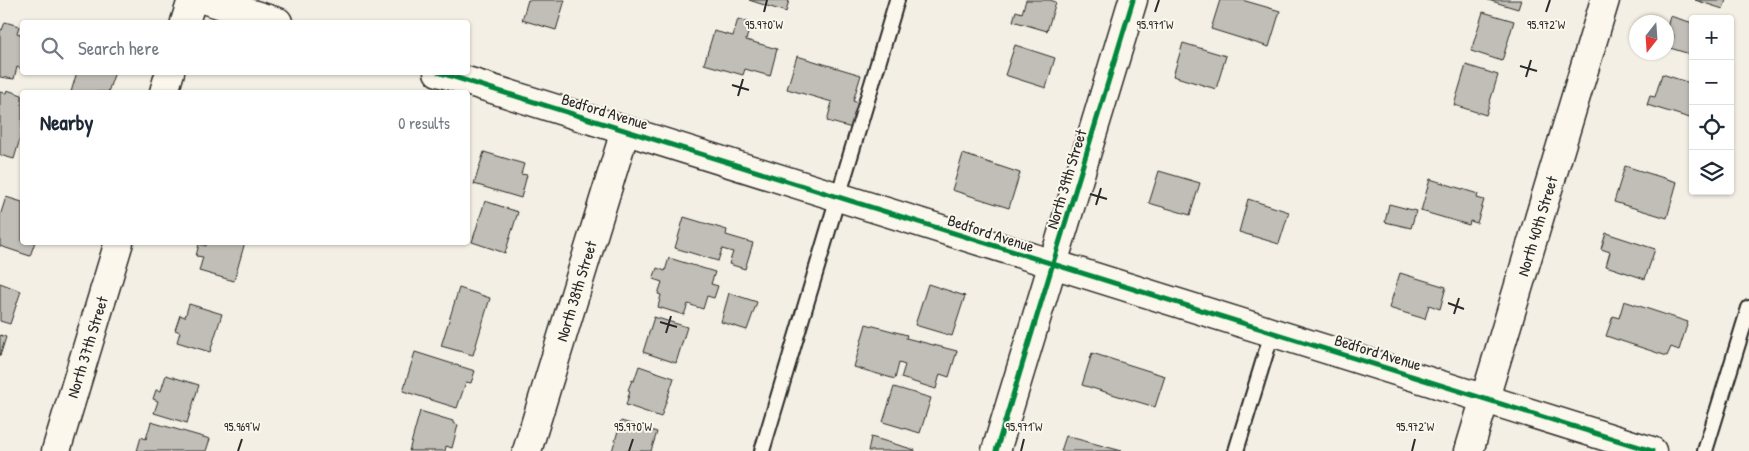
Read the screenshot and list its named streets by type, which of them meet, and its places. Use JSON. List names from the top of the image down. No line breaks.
{"streets":{"street":["Bedford Avenue","North 39th Street","North 40th Street","North 38th Street","North 37th Street"]},"crossings":[["Bedford Avenue","North 39th Street"],["Bedford Avenue","North 40th Street"],["Bedford Avenue","North 38th Street"]],"north":"bottom","page":{"map_buttons":["+","−"],"search":"Search here","heading":["Nearby","0 results"]},"coordinates":["95.970°W","95.971°W","95.972°W","95.969°W"]}
